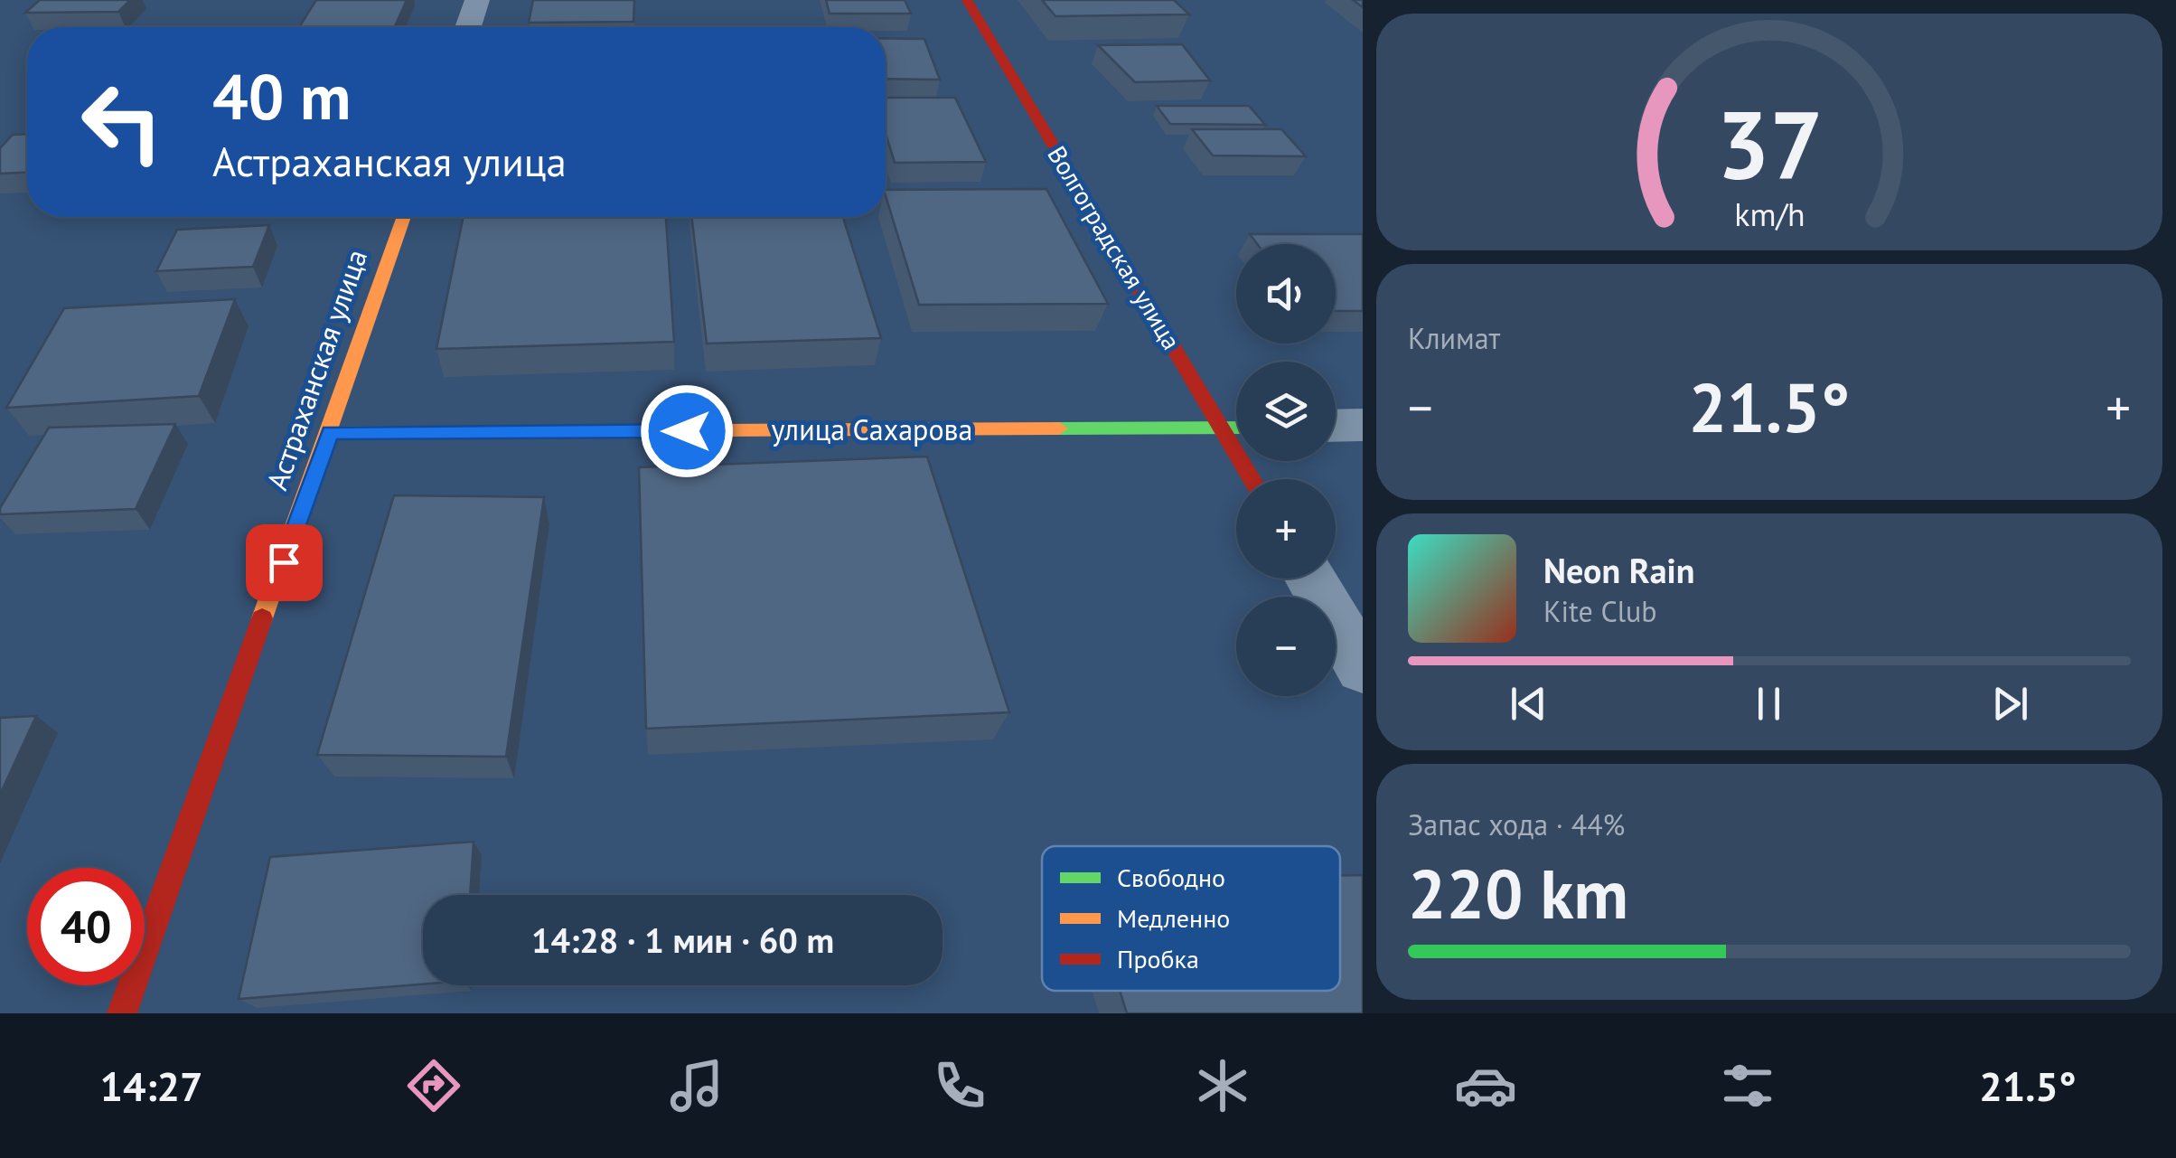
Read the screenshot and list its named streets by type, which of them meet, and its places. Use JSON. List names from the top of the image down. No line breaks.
{"streets":{"street":["Волгоградская улица","Астраханская улица","улица Сахарова"]},"crossings":[["Волгоградская улица","улица Сахарова"],["Астраханская улица","улица Сахарова"]],"legend":["Свободно","Медленно","Пробка"],"page":{"turn":["40 m","Астраханская улица"],"map_buttons":["+","−"],"tile":["Климат",["Запас хода · 44%","220 km"]],"heat":["−","21.5°","+"],"song":["Neon Rain","Kite Club"],"limit":"40","trip":"14:28 · 1 мин · 60 m","tabs":["14:27","21.5°"],"gauge":["37","km/h"]}}
